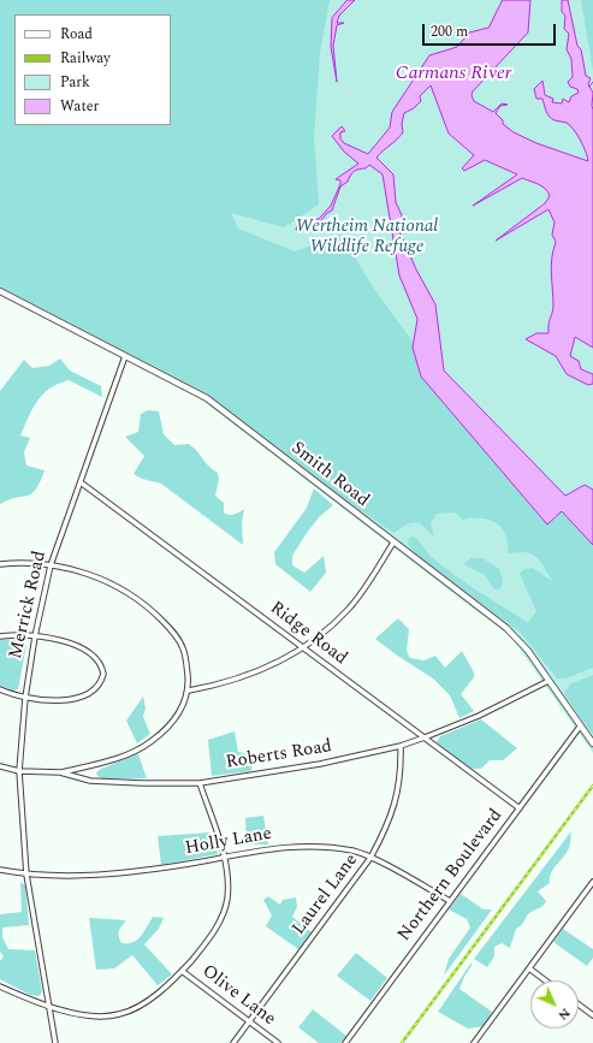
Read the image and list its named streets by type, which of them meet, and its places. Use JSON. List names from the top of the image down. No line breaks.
{"streets":{"street":["Smith Road","Merrick Road","Ridge Road","Roberts Road","Holly Lane","Northern Boulevard","Laurel Lane","Olive Lane"]},"crossings":[["Smith Road","Merrick Road"],["Smith Road","Roberts Road"],["Smith Road","Northern Boulevard"],["Merrick Road","Ridge Road"],["Merrick Road","Roberts Road"],["Merrick Road","Holly Lane"],["Ridge Road","Roberts Road"],["Ridge Road","Northern Boulevard"],["Roberts Road","Laurel Lane"],["Holly Lane","Northern Boulevard"],["Holly Lane","Laurel Lane"],["Laurel Lane","Olive Lane"]],"water":["Carmans River"],"parks":["Wertheim National Wildlife Refuge"],"legend":["Road","Railway","Park","Water"],"scale_bar":"200 m","north":"bottom right"}
